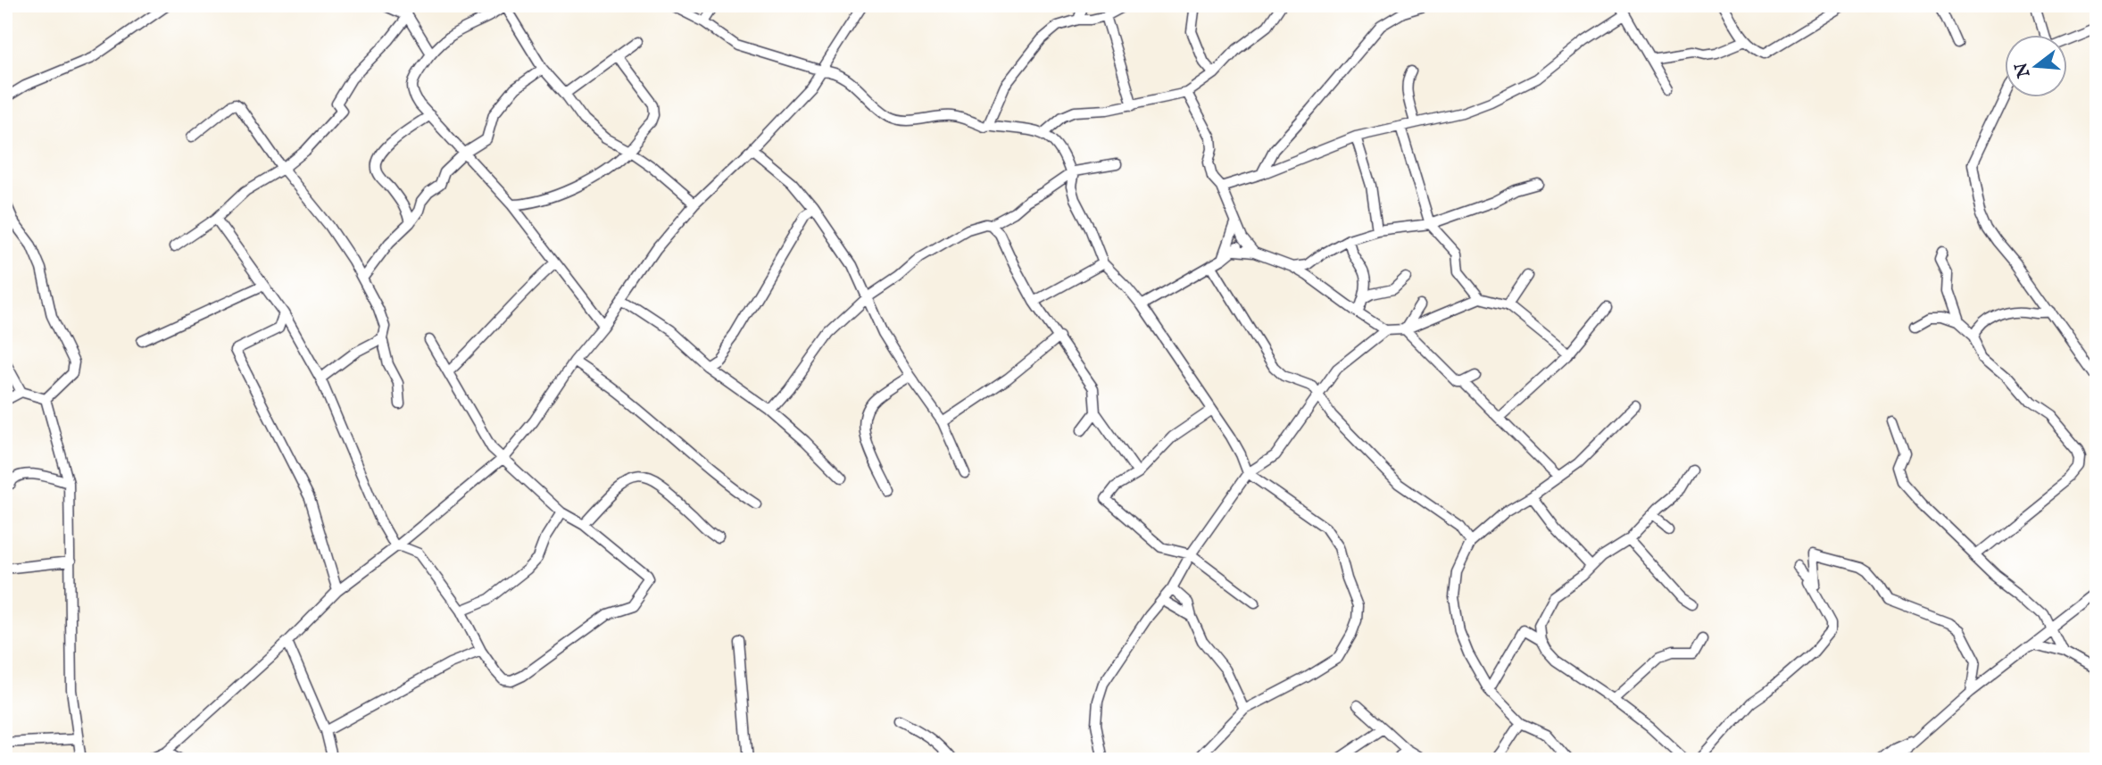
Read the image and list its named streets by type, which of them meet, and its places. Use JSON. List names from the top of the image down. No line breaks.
{"north":"left"}
